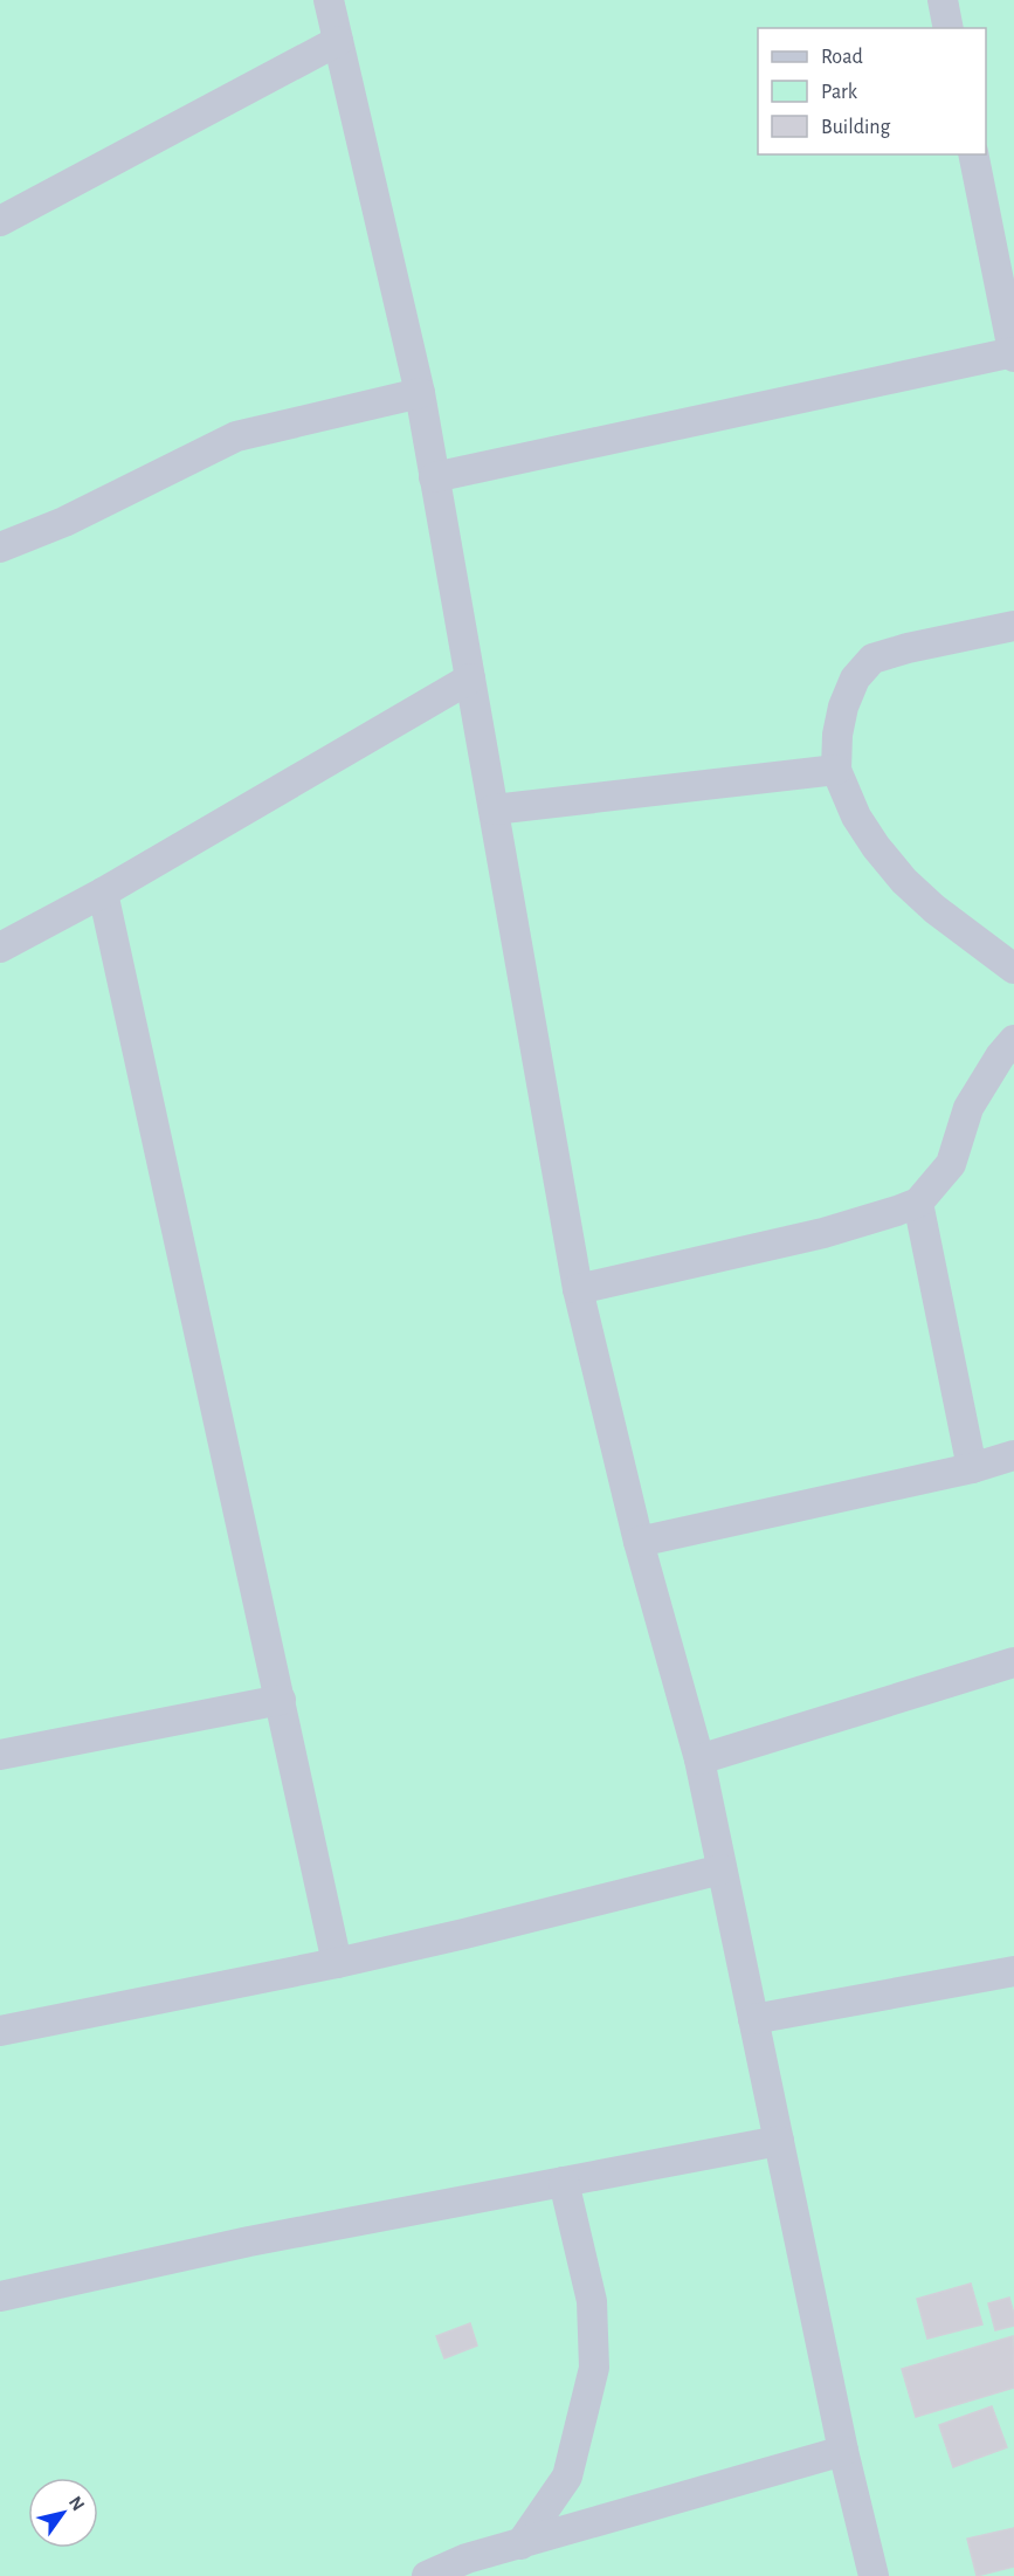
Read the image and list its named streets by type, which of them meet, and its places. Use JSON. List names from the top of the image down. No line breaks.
{"legend":["Road","Park","Building"],"north":"top right"}
